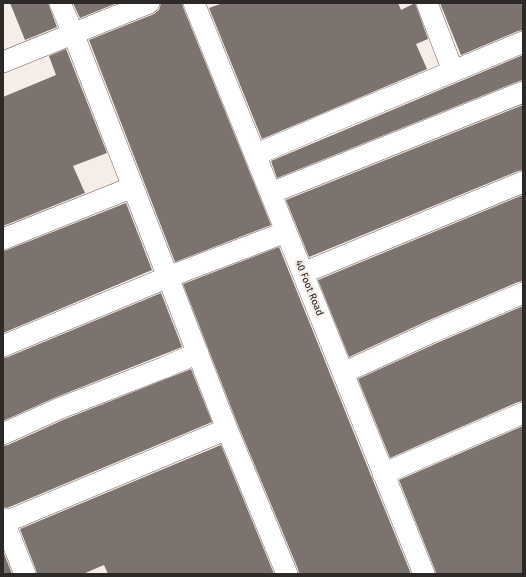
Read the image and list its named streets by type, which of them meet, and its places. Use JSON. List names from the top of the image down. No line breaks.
{"streets":{"street":["40 Foot Road"]}}
